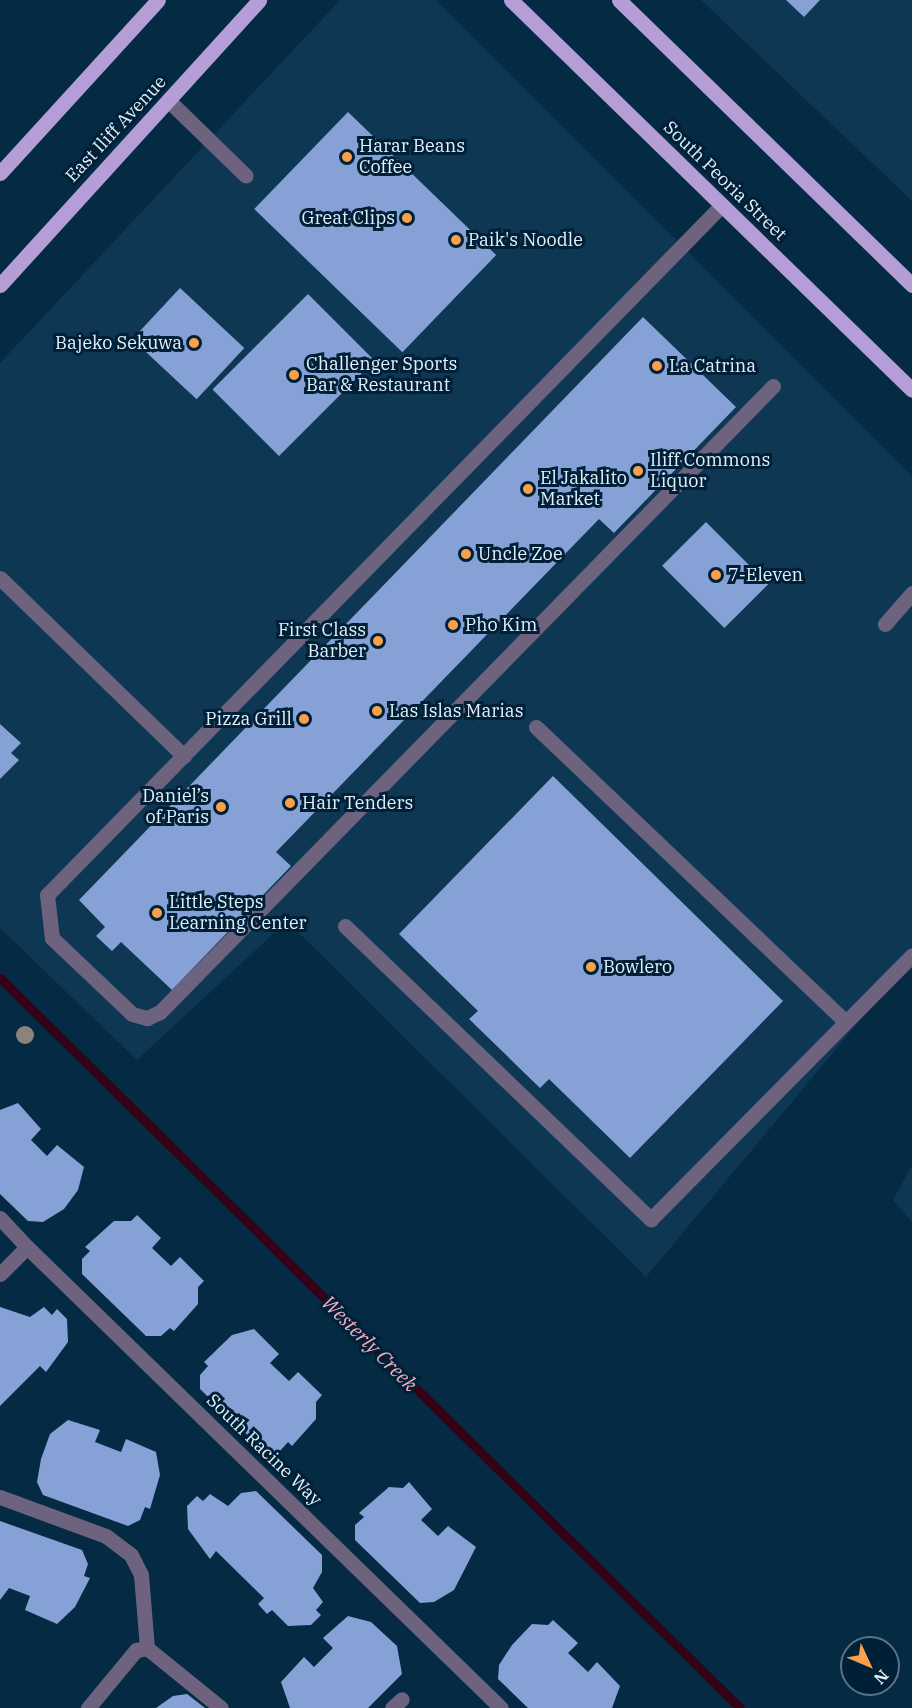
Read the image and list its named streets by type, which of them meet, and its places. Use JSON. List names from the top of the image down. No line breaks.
{"streets":{"main road":["East Iliff Avenue","South Peoria Street"],"lane":["South Racine Way"]},"water":["Westerly Creek"],"places":["Harar Beans Coffee","Great Clips","Paik's Noodle","Bajeko Sekuwa","La Catrina","Challenger Sports Bar & Restaurant","Iliff Commons Liquor","El Jakalito Market","Uncle Zoe","7-Eleven","Pho Kim","First Class Barber","Las Islas Marias","Pizza Grill","Hair Tenders","Daniel’s of Paris","Little Steps Learning Center","Bowlero"],"north":"bottom right"}
